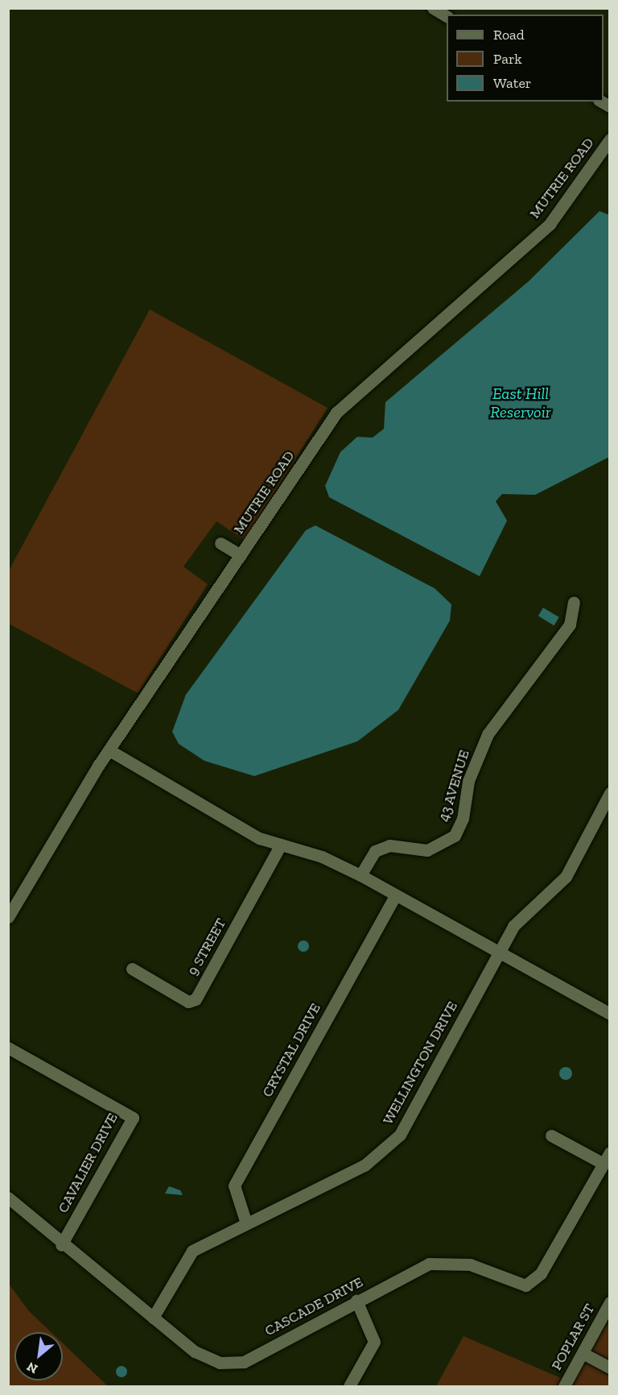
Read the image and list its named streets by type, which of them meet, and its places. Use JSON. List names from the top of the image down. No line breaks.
{"streets":{"street":["MUTRIE ROAD","43 AVENUE","9 STREET","CRYSTAL DRIVE","WELLINGTON DRIVE","CAVALIER DRIVE","CASCADE DRIVE","POPLAR ST"]},"crossings":[["CRYSTAL DRIVE","WELLINGTON DRIVE"],["WELLINGTON DRIVE","CASCADE DRIVE"],["CAVALIER DRIVE","CASCADE DRIVE"]],"water":["East Hill Reservoir"],"legend":["Road","Park","Water"],"north":"bottom left"}
